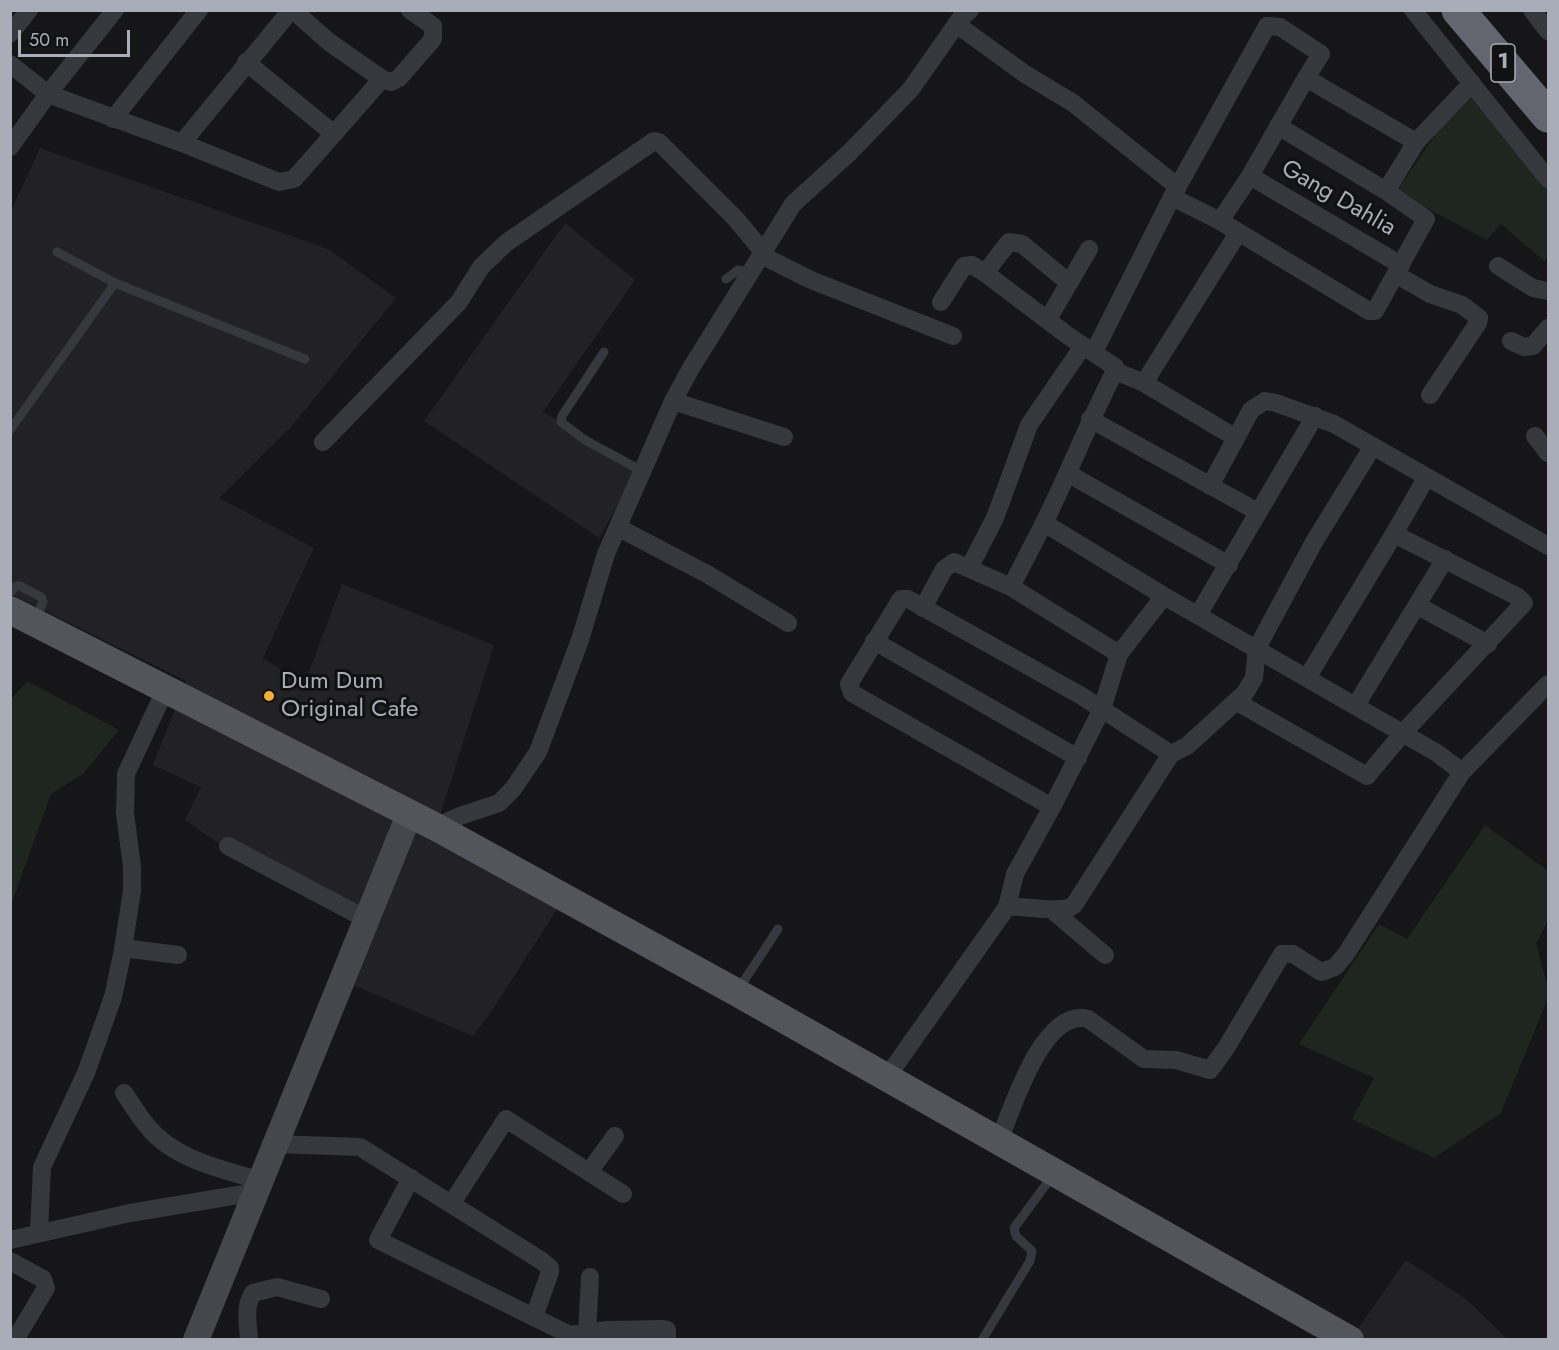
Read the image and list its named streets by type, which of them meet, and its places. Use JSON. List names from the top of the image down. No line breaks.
{"streets":{"highway":["1"],"street":["Gang Dahlia"]},"places":["Dum Dum Original Cafe"],"scale_bar":"50 m"}
